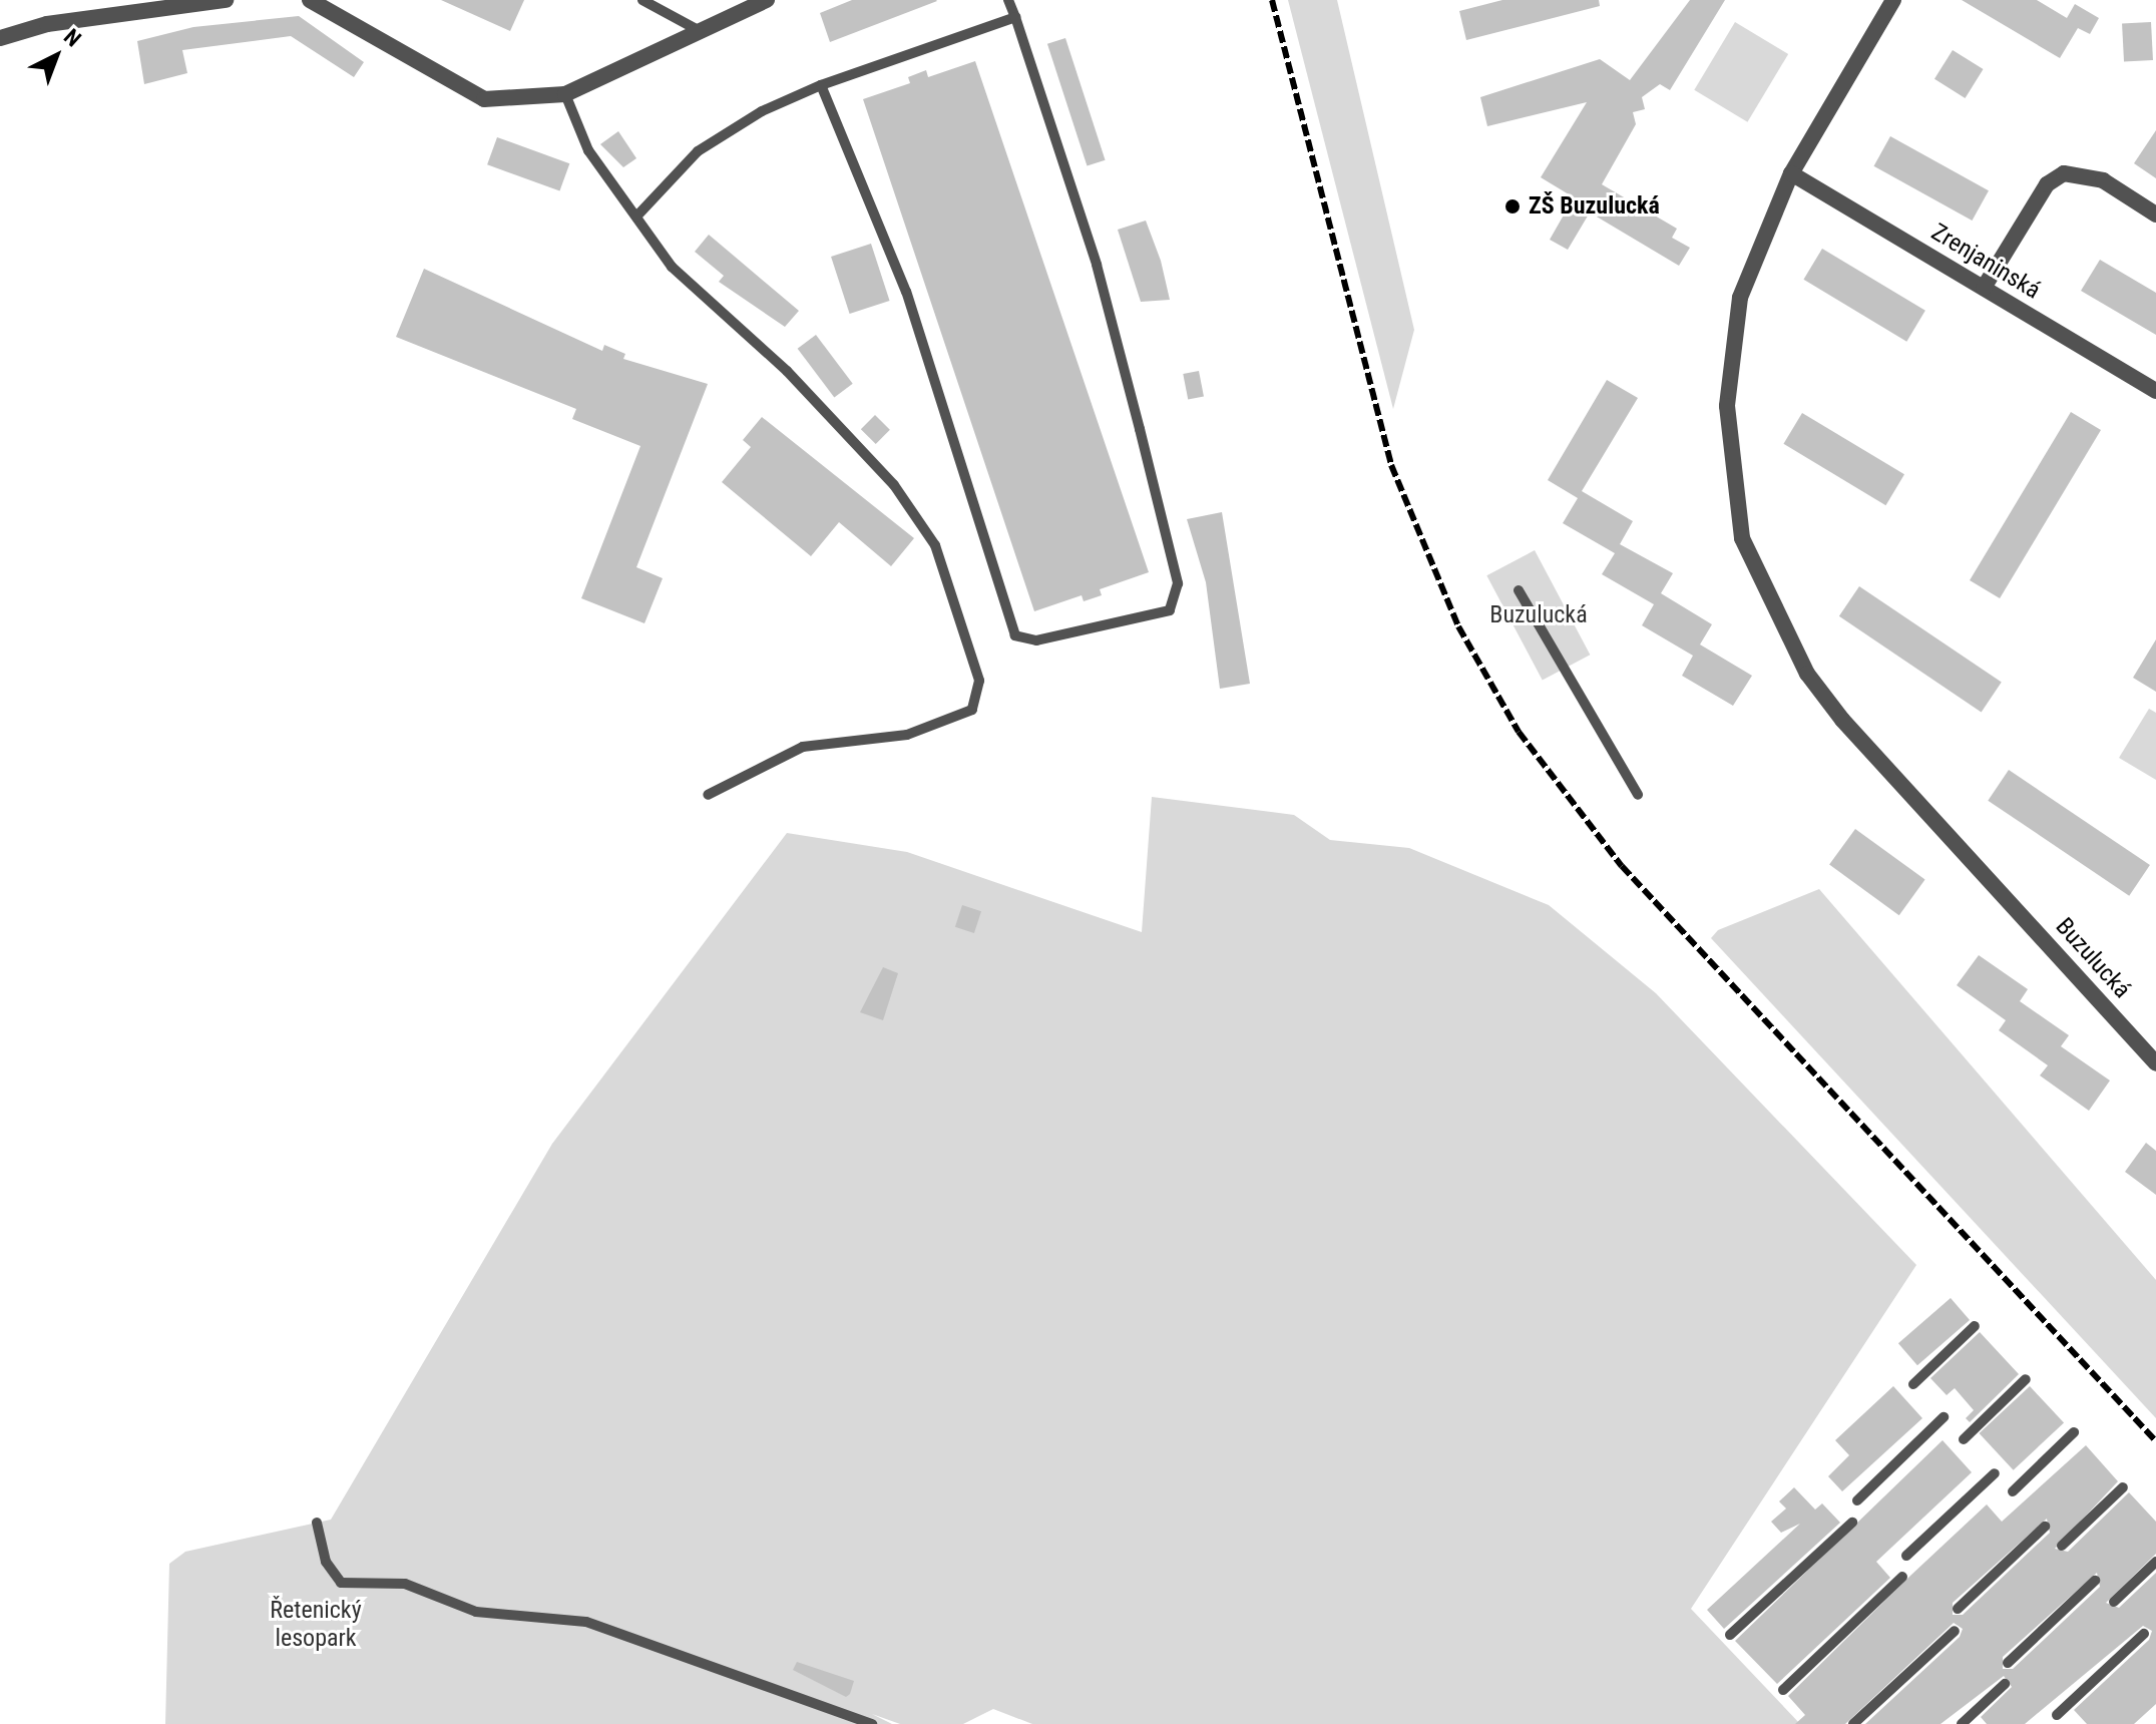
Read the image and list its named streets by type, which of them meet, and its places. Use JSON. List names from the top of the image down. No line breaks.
{"streets":{"street":["Zrenjaninská","Buzulucká"]},"crossings":[["Zrenjaninská","Buzulucká"]],"parks":["Buzulucká","Řetenický lesopark"],"places":["ZŠ Buzulucká"],"north":"top right"}
